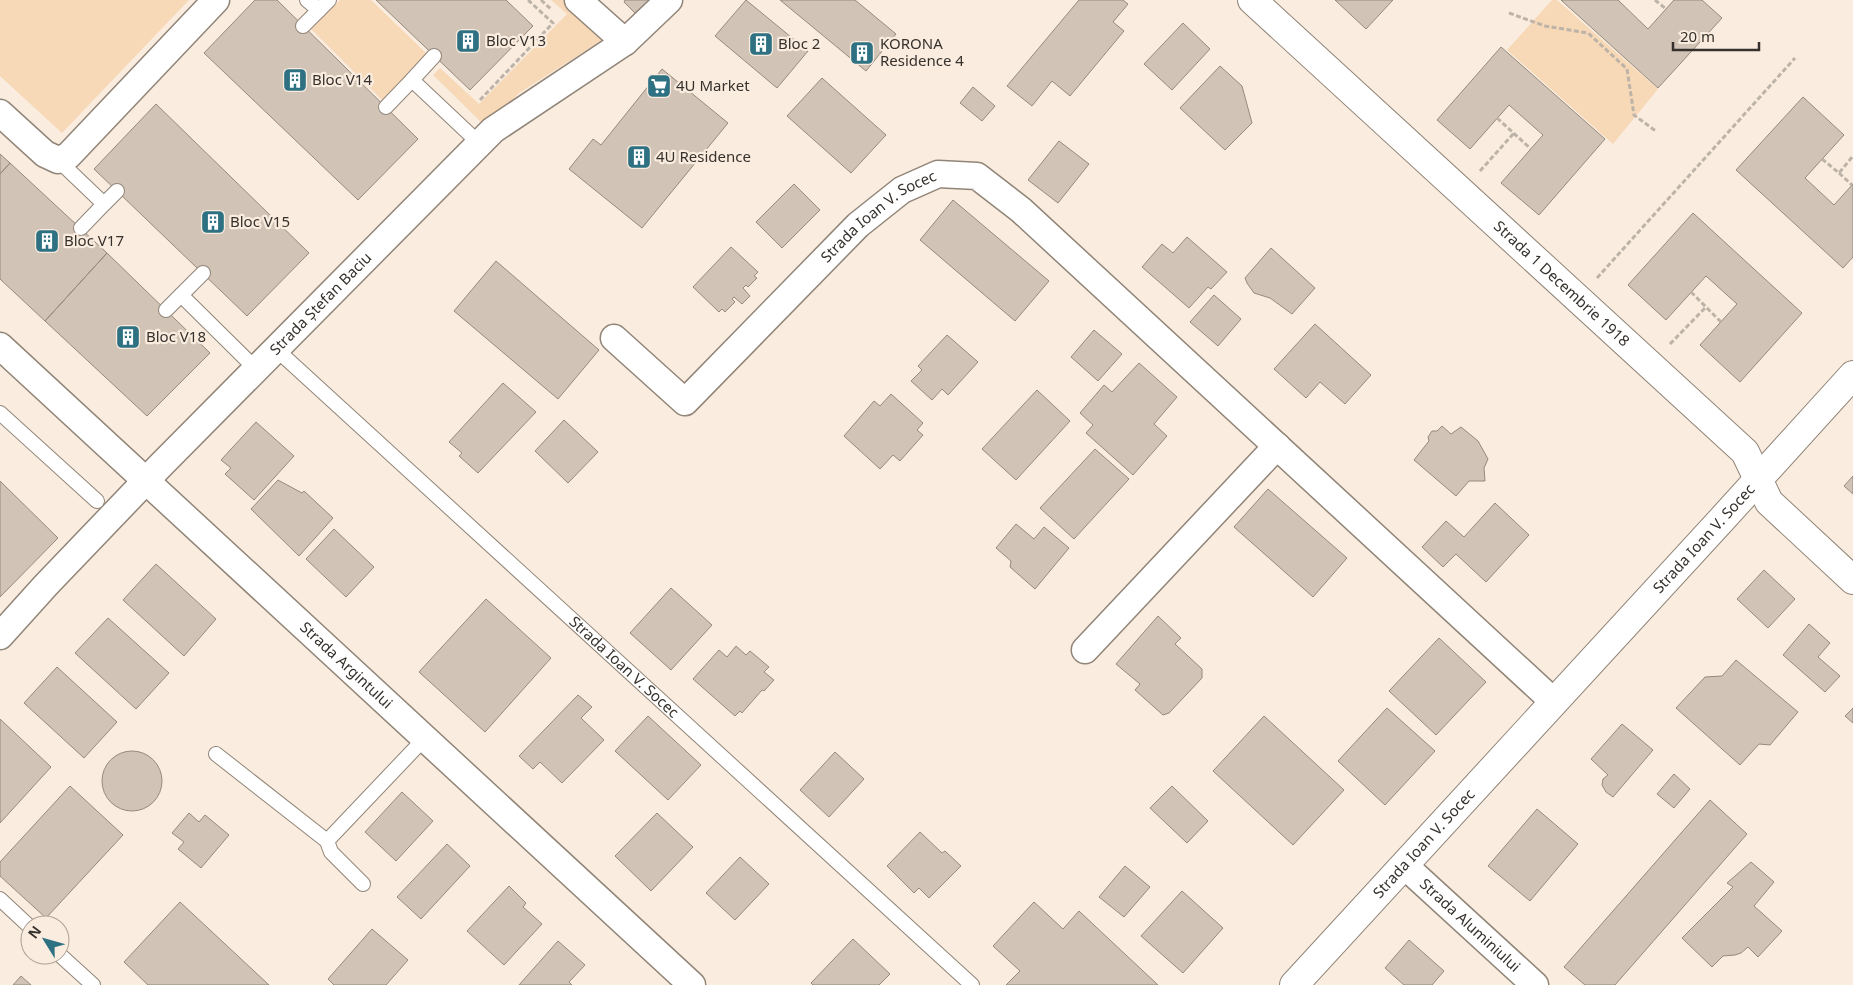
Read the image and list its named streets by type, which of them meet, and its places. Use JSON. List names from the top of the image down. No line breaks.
{"streets":{"street":["Strada Ioan V. Socec","Strada 1 Decembrie 1918","Strada Ștefan Baciu","Strada Argintului","Strada Aluminiului"]},"crossings":[["Strada Ioan V. Socec","Strada 1 Decembrie 1918"],["Strada Ioan V. Socec","Strada Ștefan Baciu"],["Strada Ioan V. Socec","Strada Aluminiului"],["Strada Ștefan Baciu","Strada Argintului"]],"places":{"building":["Bloc V13","Bloc 2","KORONA Residence 4","Bloc V14","4U Residence","Bloc V15","Bloc V17","Bloc V18"],"supermarket":["4U Market"]},"scale_bar":"20 m","north":"top left"}
